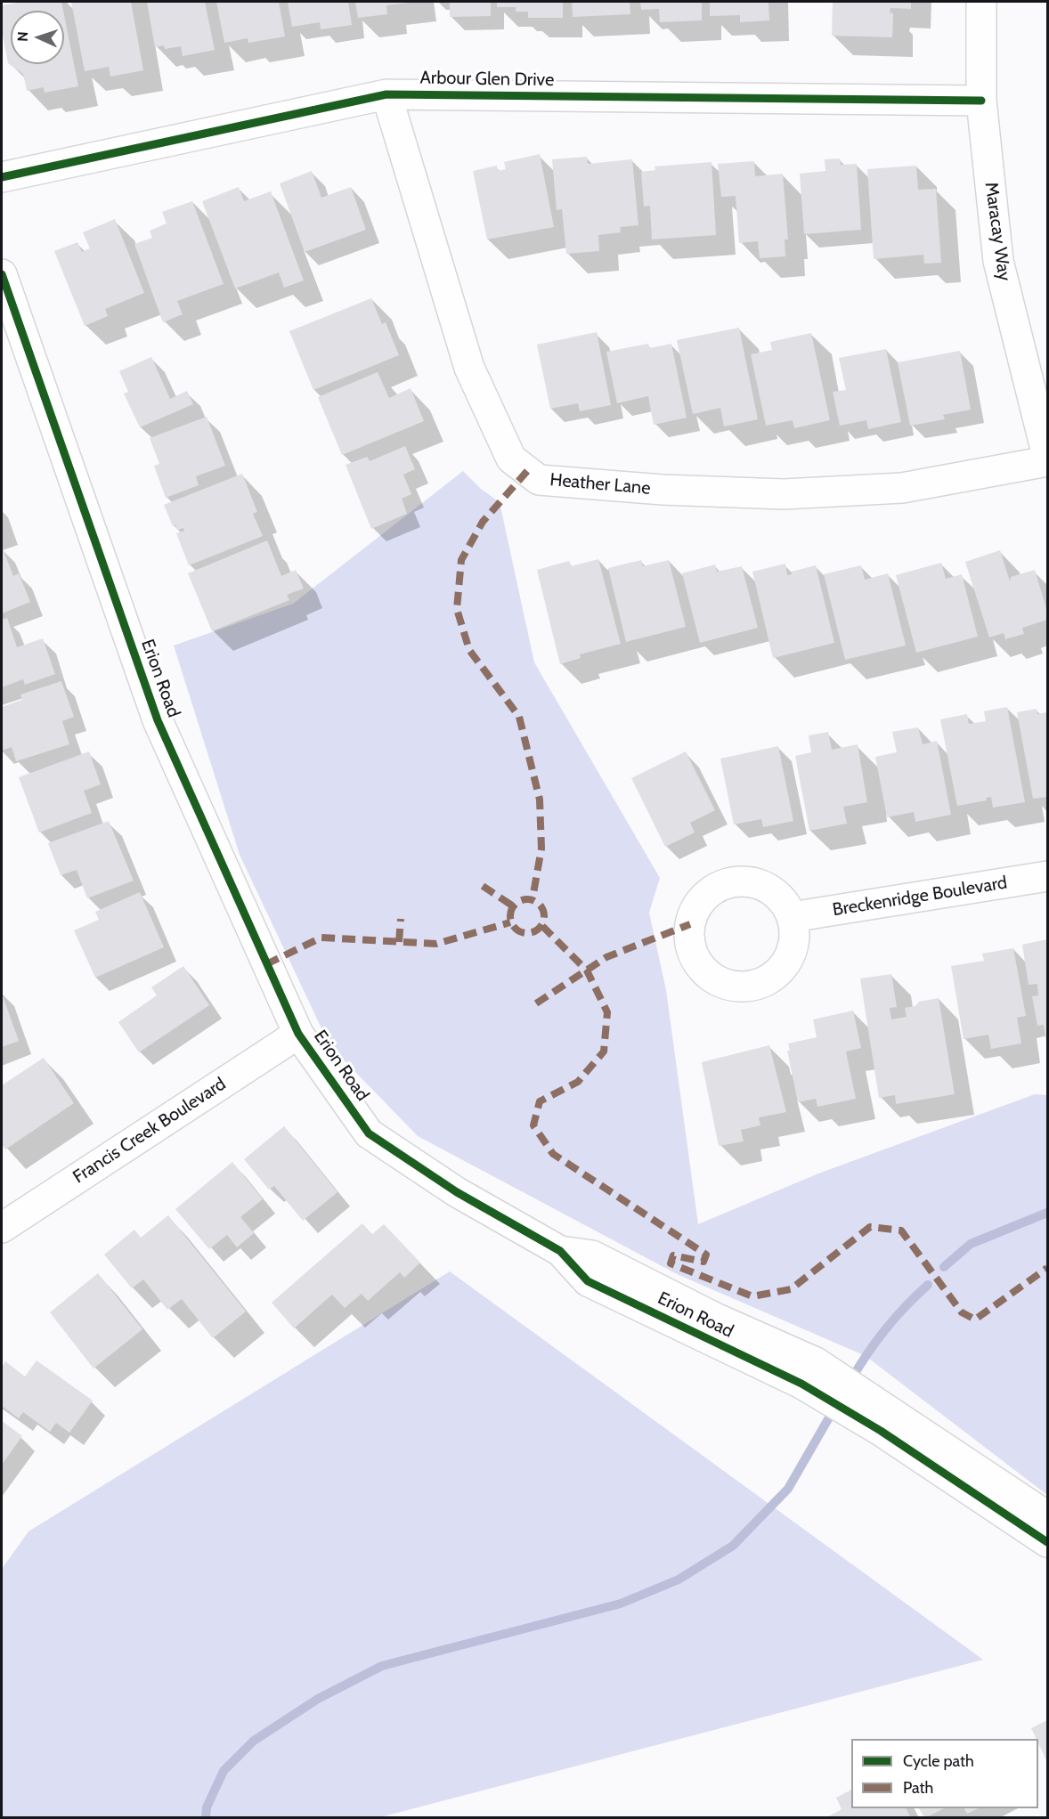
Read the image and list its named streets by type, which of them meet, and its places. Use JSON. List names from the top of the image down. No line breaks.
{"streets":{"street":["Arbour Glen Drive","Maracay Way","Heather Lane","Erion Road","Breckenridge Boulevard","Francis Creek Boulevard"]},"crossings":[["Arbour Glen Drive","Maracay Way"],["Arbour Glen Drive","Heather Lane"],["Erion Road","Francis Creek Boulevard"]],"legend":["Cycle path","Path"],"north":"left"}
